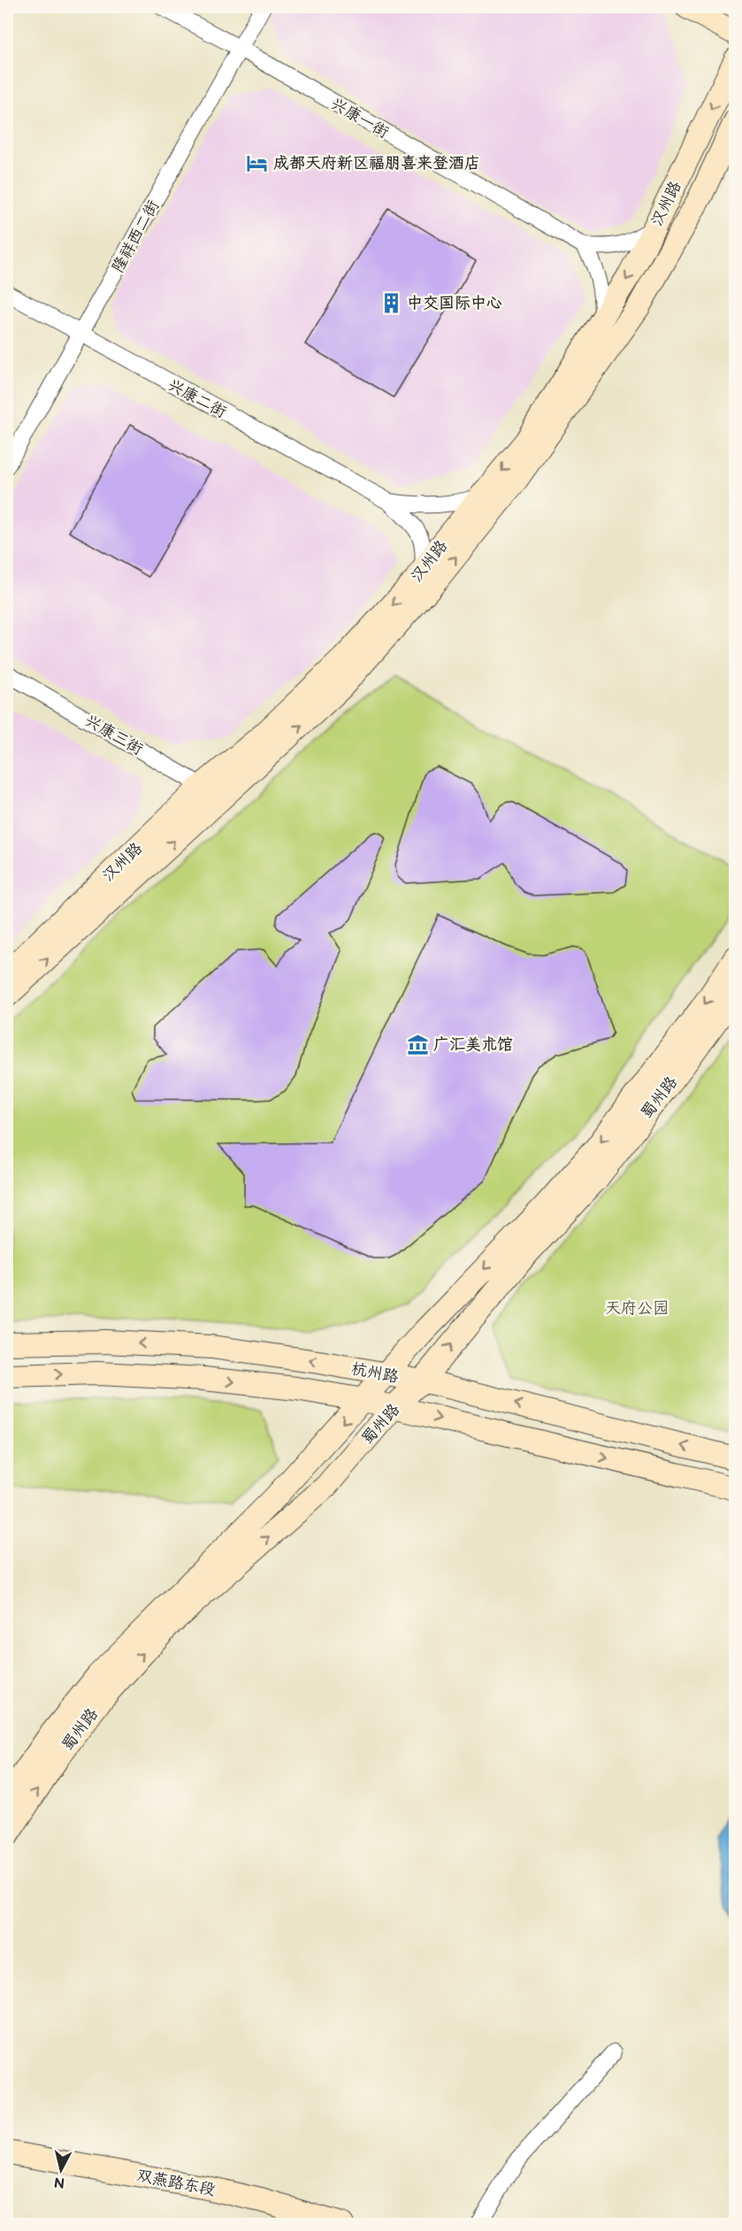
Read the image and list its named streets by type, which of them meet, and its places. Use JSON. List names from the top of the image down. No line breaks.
{"streets":{"main road":["汉州路","蜀州路","杭州路","双燕路东段"],"street":["兴康一街","隆祥西二街","兴康二街","兴康三街"]},"crossings":[["兴康一街","隆祥西二街"],["汉州路","兴康三街"],["隆祥西二街","兴康二街"],["蜀州路","杭州路"]],"parks":["天府公园"],"places":{"hotel":["成都天府新区福朋喜来登酒店"],"building":["中交国际中心"],"museum":["广汇美术馆"]},"north":"bottom"}
